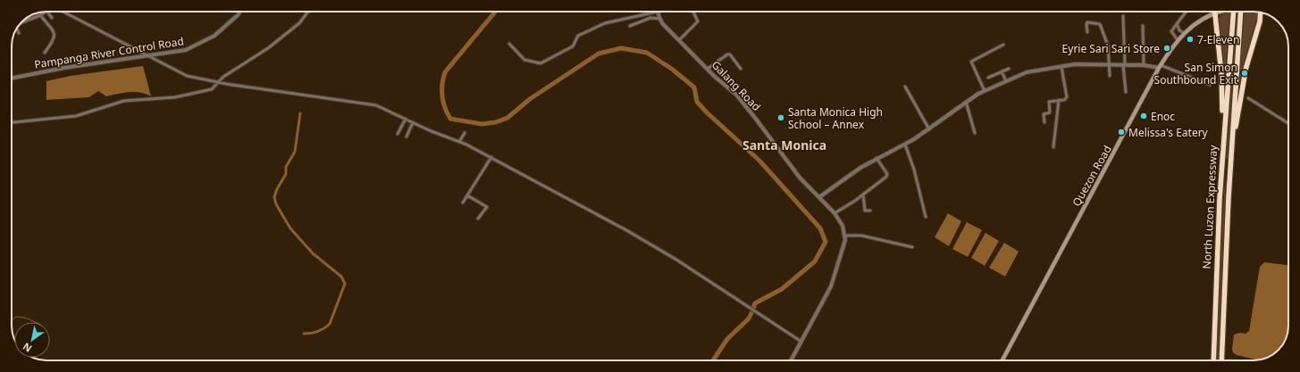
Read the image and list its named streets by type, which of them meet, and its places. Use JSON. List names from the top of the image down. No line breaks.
{"streets":{"highway":["North Luzon Expressway"],"main road":["Quezon Road"],"street":["Pampanga River Control Road","Galang Road"]},"districts":["Santa Monica"],"places":["7-Eleven","Eyrie Sari Sari Store","San Simon Southbound Exit","Enoc","Santa Monica High School – Annex","Melissa's Eatery"],"north":"bottom left"}
